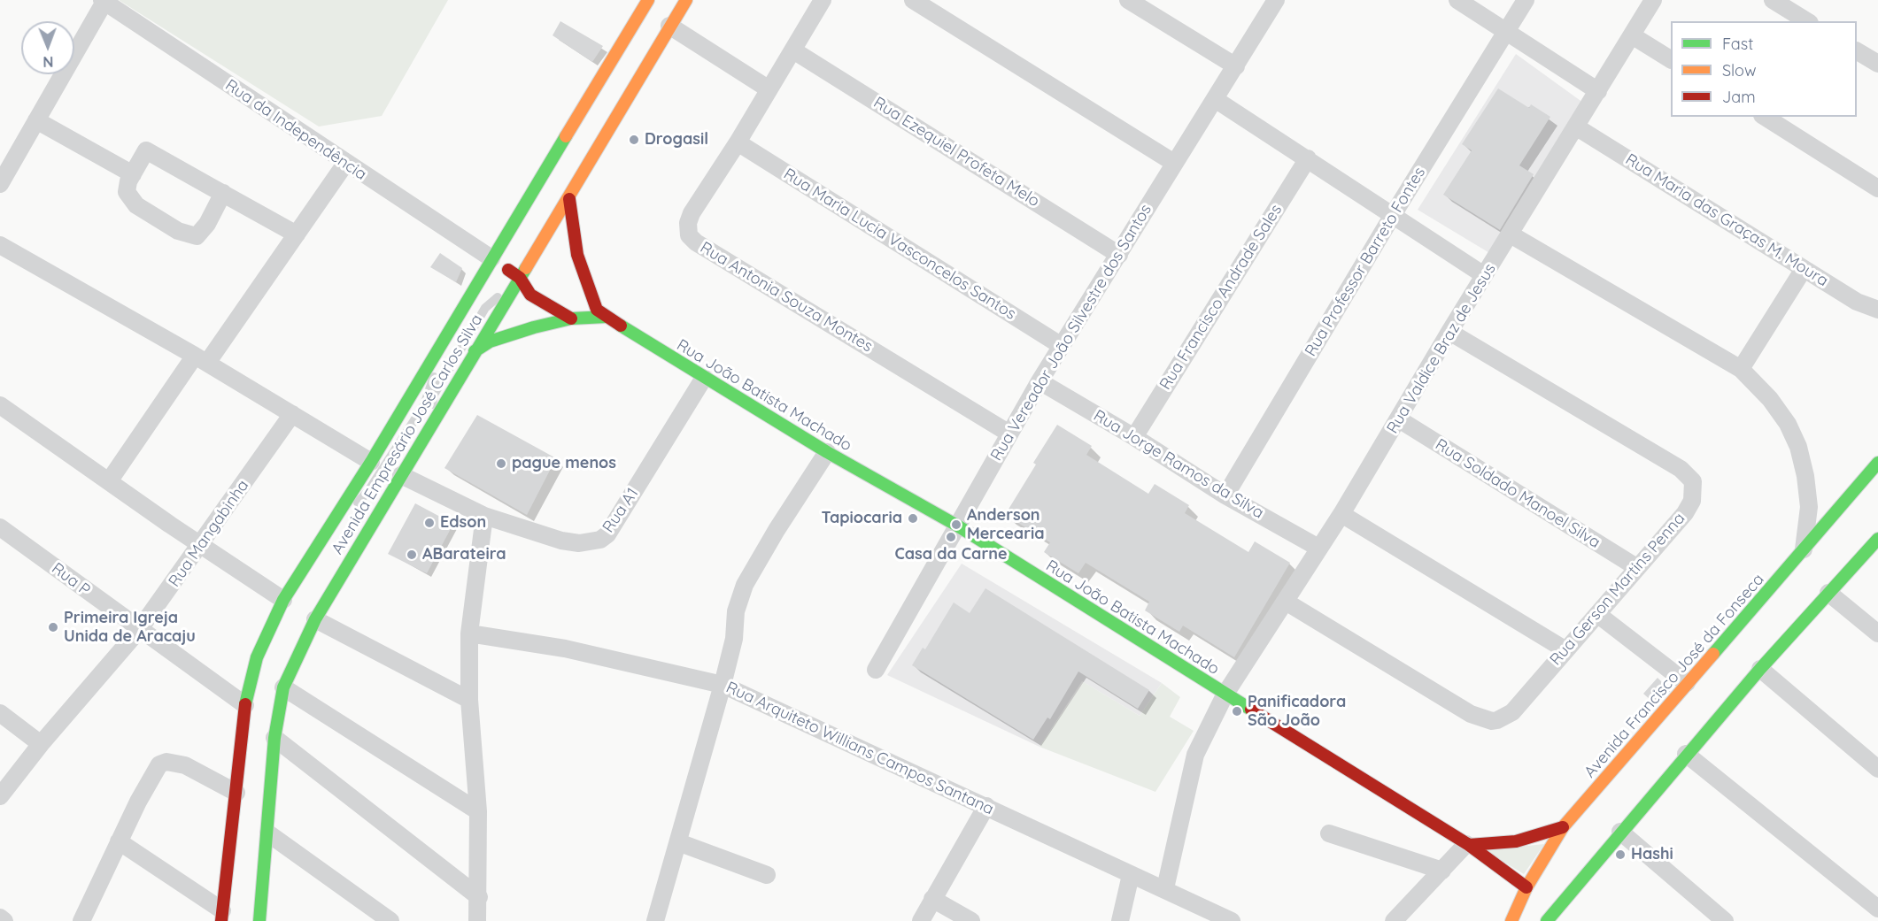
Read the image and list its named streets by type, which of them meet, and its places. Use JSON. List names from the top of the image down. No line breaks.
{"streets":{"main road":["Rua João Batista Machado","Avenida Empresário José Carlos Silva","Avenida Francisco José da Fonseca"],"street":["Rua da Independência","Rua Ezequiel Profeta Melo","Rua Maria das Graças M. Moura","Rua Maria Lucia Vasconcelos Santos","Rua Professor Barreto Fontes","Rua Antonia Souza Montes","Rua Francisco Andrade Sales","Rua Vereador João Silvestre dos Santos","Rua Valdice Braz de Jesus","Rua Jorge Ramos da Silva","Rua Soldado Manoel Silva","Rua A1","Rua Mangabinha","Rua P","Rua Gerson Martins Penna","Rua Arquiteto Willians Campos Santana"]},"crossings":[["Rua da Independência","Avenida Empresário José Carlos Silva"],["Rua Ezequiel Profeta Melo","Rua Antonia Souza Montes"],["Rua Ezequiel Profeta Melo","Rua Vereador João Silvestre dos Santos"],["Rua Maria das Graças M. Moura","Rua Valdice Braz de Jesus"],["Rua Maria Lucia Vasconcelos Santos","Rua Antonia Souza Montes"],["Rua Maria Lucia Vasconcelos Santos","Rua Vereador João Silvestre dos Santos"],["Rua Professor Barreto Fontes","Rua Jorge Ramos da Silva"],["Rua Antonia Souza Montes","Rua Vereador João Silvestre dos Santos"],["Rua Francisco Andrade Sales","Rua Jorge Ramos da Silva"],["Rua Vereador João Silvestre dos Santos","Rua João Batista Machado"],["Rua Vereador João Silvestre dos Santos","Rua Jorge Ramos da Silva"],["Rua Valdice Braz de Jesus","Rua João Batista Machado"],["Rua Valdice Braz de Jesus","Rua Jorge Ramos da Silva"],["Rua Valdice Braz de Jesus","Rua Soldado Manoel Silva"],["Rua Valdice Braz de Jesus","Rua Gerson Martins Penna"],["Rua Valdice Braz de Jesus","Rua Arquiteto Willians Campos Santana"],["Rua João Batista Machado","Avenida Empresário José Carlos Silva"],["Rua João Batista Machado","Rua A1"],["Rua João Batista Machado","Avenida Francisco José da Fonseca"],["Avenida Empresário José Carlos Silva","Rua P"],["Rua Soldado Manoel Silva","Rua Gerson Martins Penna"],["Rua Mangabinha","Rua P"]],"places":["Drogasil","pague menos","Tapiocaria","Edson","Anderson Mercearia","Casa da Carne","ABarateira","Primeira Igreja Unida de Aracaju","Panificadora São João","Hashi"],"legend":["Fast","Slow","Jam"],"north":"bottom"}
